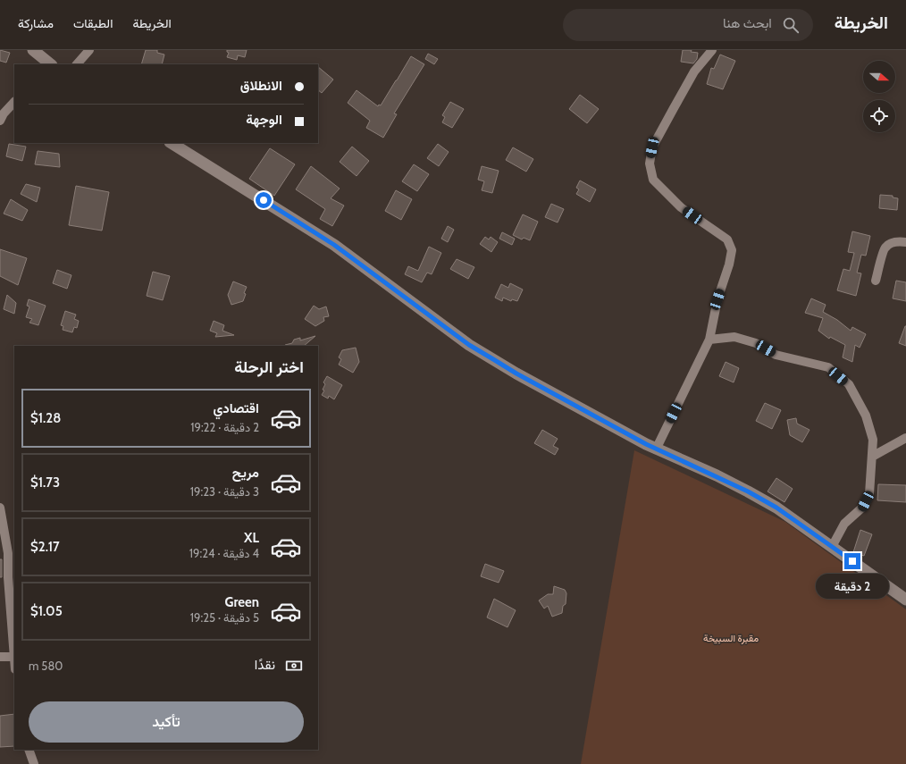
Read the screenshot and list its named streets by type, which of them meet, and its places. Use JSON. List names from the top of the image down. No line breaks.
{"parks":["مقبرة السبيخة"],"north":"right","page":{"header":"الخريطة","search":"ابحث هنا","nav":["الخريطة","الطبقات","مشاركة"],"banner":["الانطلاق","الوجهة"],"heading":"اختر الرحلة","list":[{"name":"اقتصادي","note":"2 دقيقة · 19:22","value":"$1.28"},{"name":"مريح","note":"3 دقيقة · 19:23","value":"$1.73"},{"name":"XL","note":"4 دقيقة · 19:24","value":"$2.17"},{"name":"Green","note":"5 دقيقة · 19:25","value":"$1.05"}],"bubble":"2 دقيقة","pay":["نقدًا","580 m"],"buttons":"تأكيد"}}
